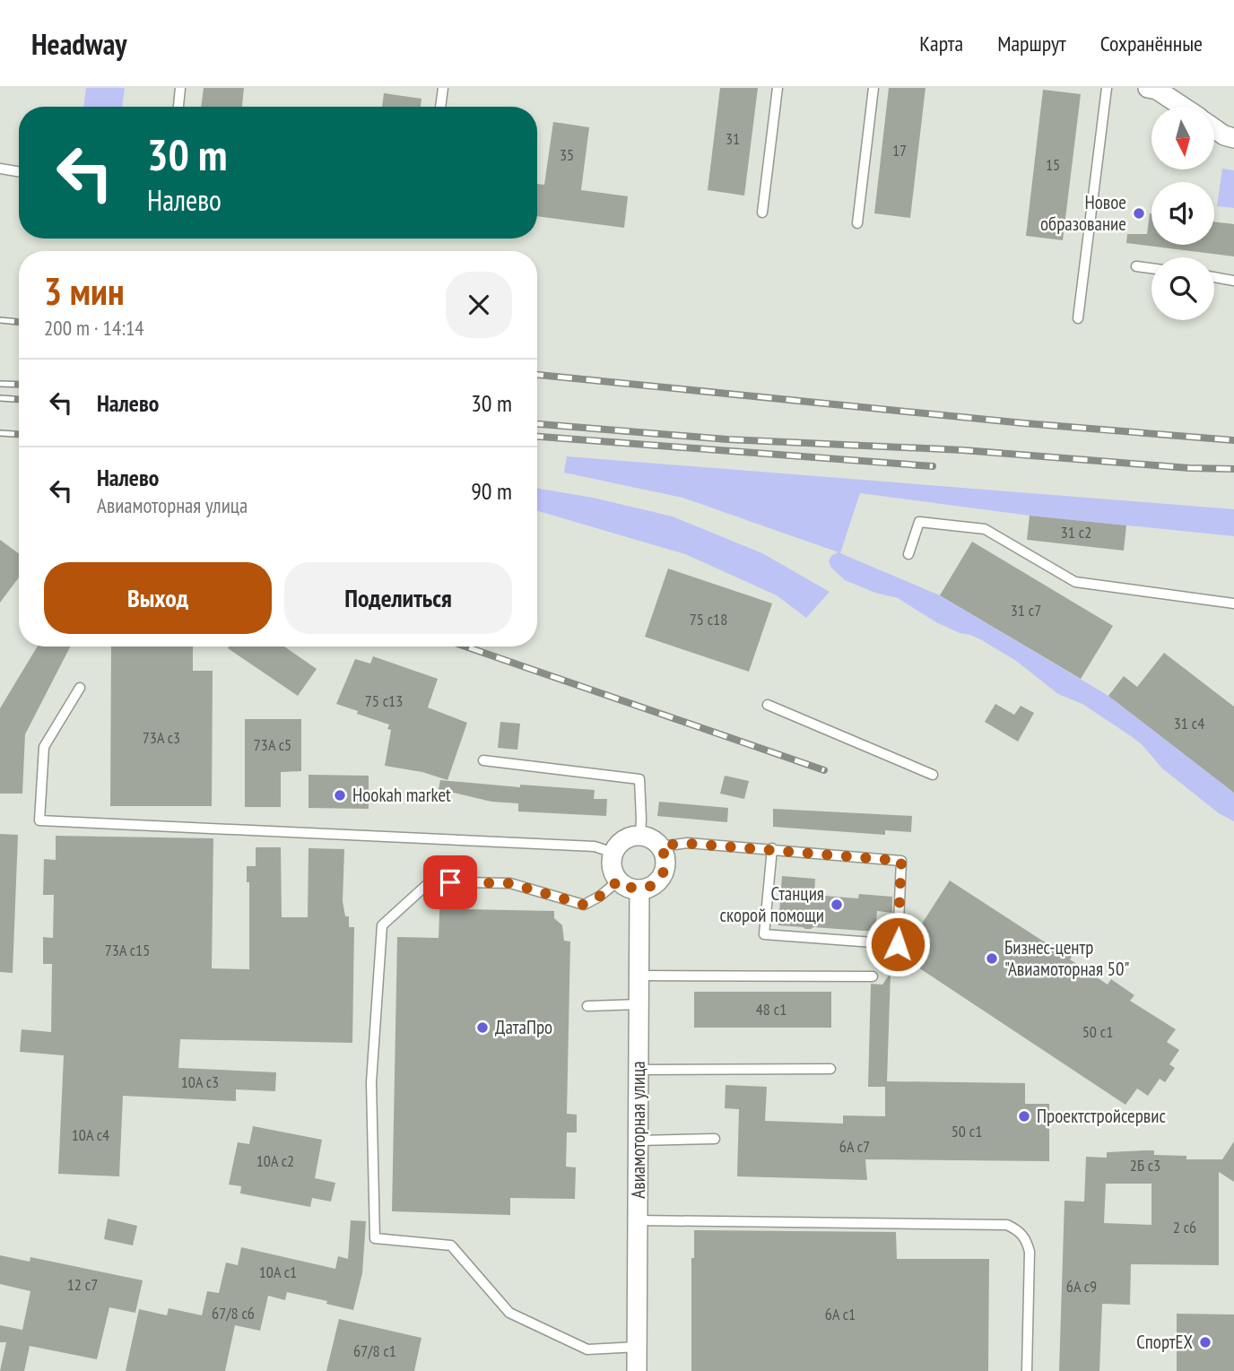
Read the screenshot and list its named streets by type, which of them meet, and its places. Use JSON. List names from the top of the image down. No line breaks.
{"streets":{"street":["Авиамоторная улица"]},"places":["Новое образование","Hookah market","Станция скорой помощи","Бизнес-центр \"Авиамоторная 50\"","ДатаПро","Проектстройсервис","СпортEX"],"house_numbers":["31","17","35","15","31 с2","31 с7","75 с18","75 с13","31 с4","73А с3","73А с5","73А с15","48 с1","50 с1","10А с3","50 с1","10А с4","6А с7","10А с2","2Б с3","2 с6","10А с1","12 с7","6А с9","67/8 с6","6А с1","67/8 с1"],"north":"bottom","page":{"header":"Headway","nav":["Карта","Маршрут","Сохранённые"],"turn":["30 m","Налево"],"heading":["3 мин","200 m · 14:14"],"list":[{"name":"Налево","value":"30 m"},{"name":"Налево","note":"Авиамоторная улица","value":"90 m"}],"buttons":["Выход","Поделиться"]}}
